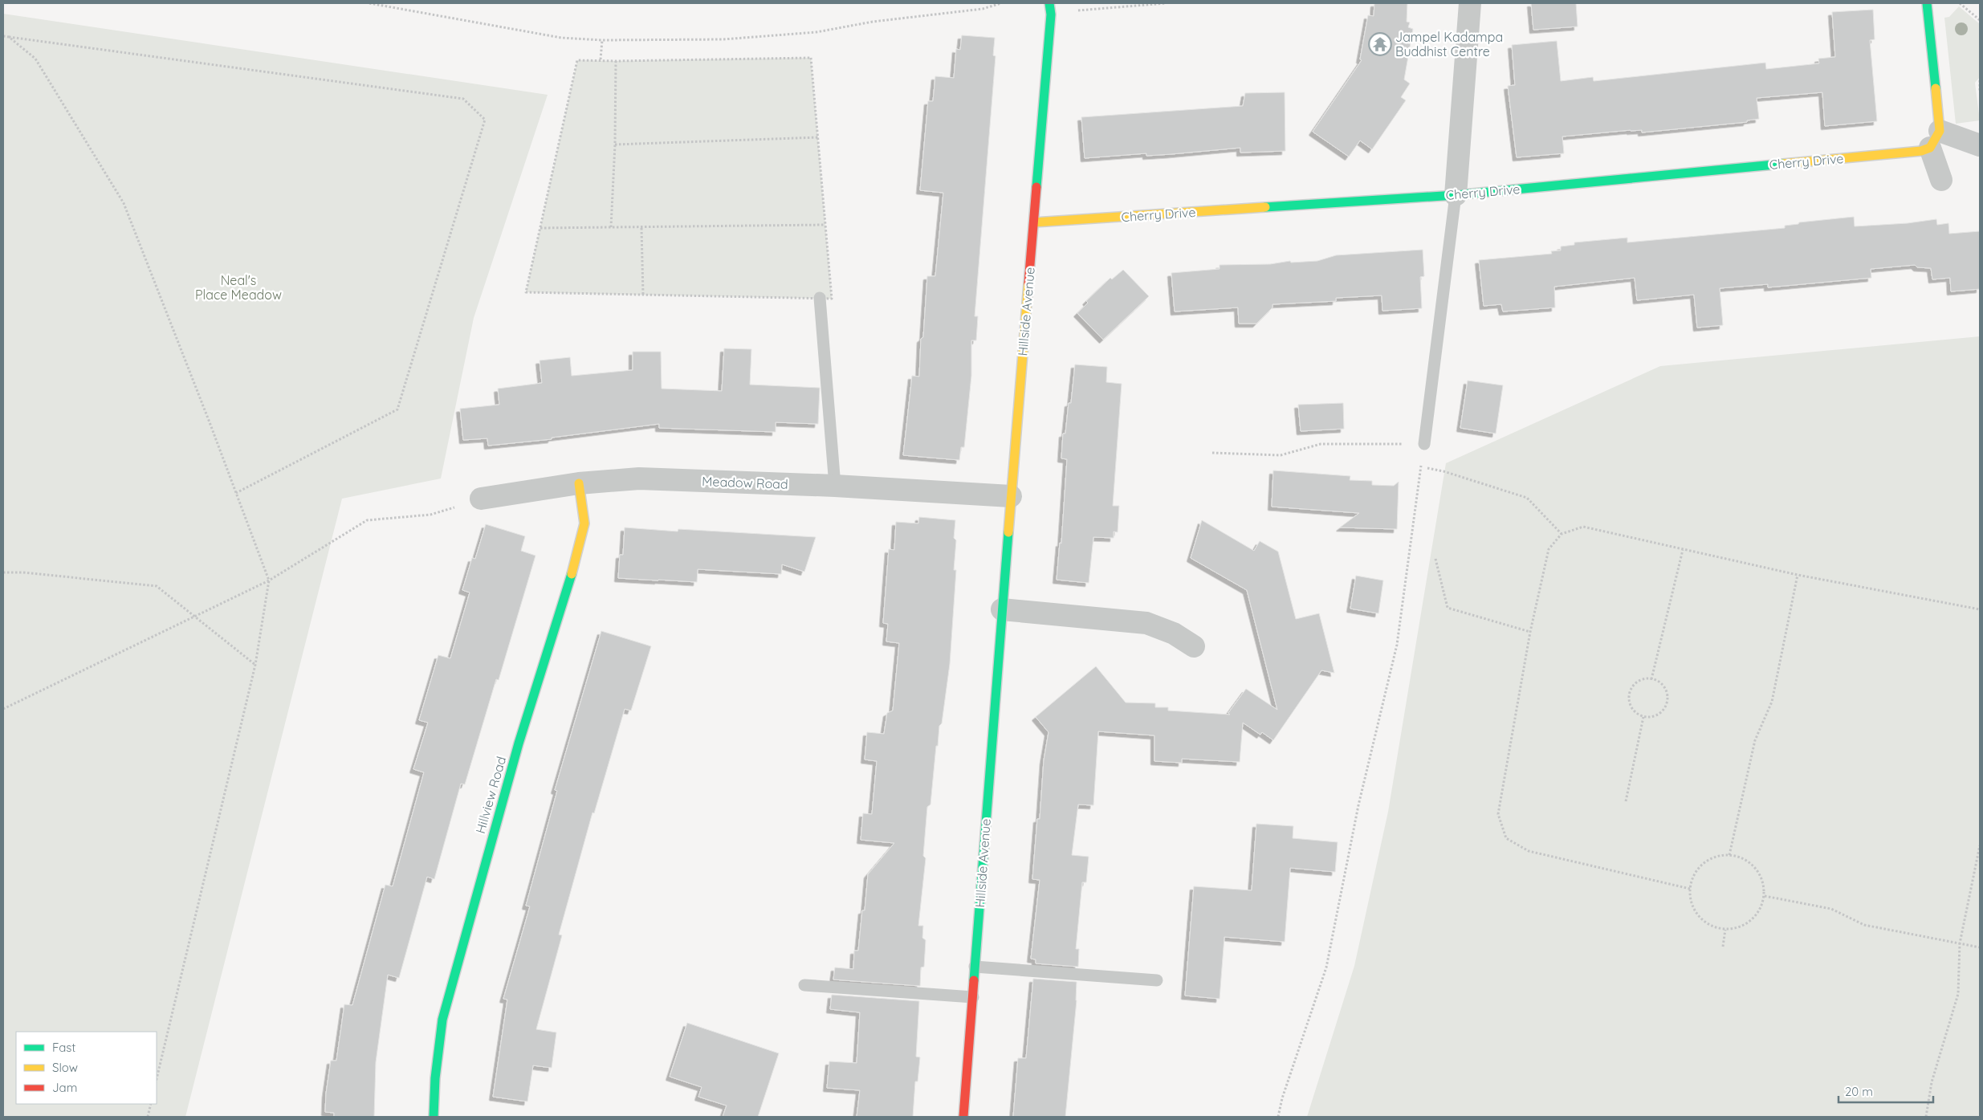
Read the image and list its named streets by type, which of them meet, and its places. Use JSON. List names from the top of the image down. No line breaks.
{"streets":{"street":["Cherry Drive","Hillside Avenue","Meadow Road","Hillview Road"]},"crossings":[["Cherry Drive","Hillside Avenue"],["Hillside Avenue","Meadow Road"],["Meadow Road","Hillview Road"]],"parks":["Neal's Place Meadow"],"places":{"temple":["Jampel Kadampa Buddhist Centre"]},"legend":["Fast","Slow","Jam"],"scale_bar":"20 m"}
